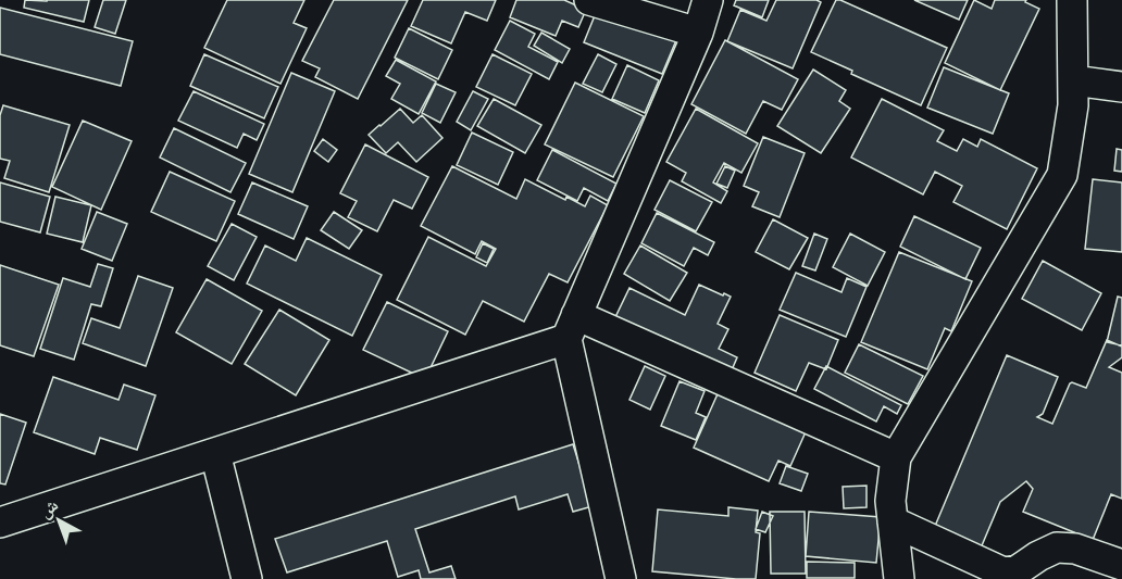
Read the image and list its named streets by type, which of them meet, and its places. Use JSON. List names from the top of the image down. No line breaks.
{"north":"top left"}
